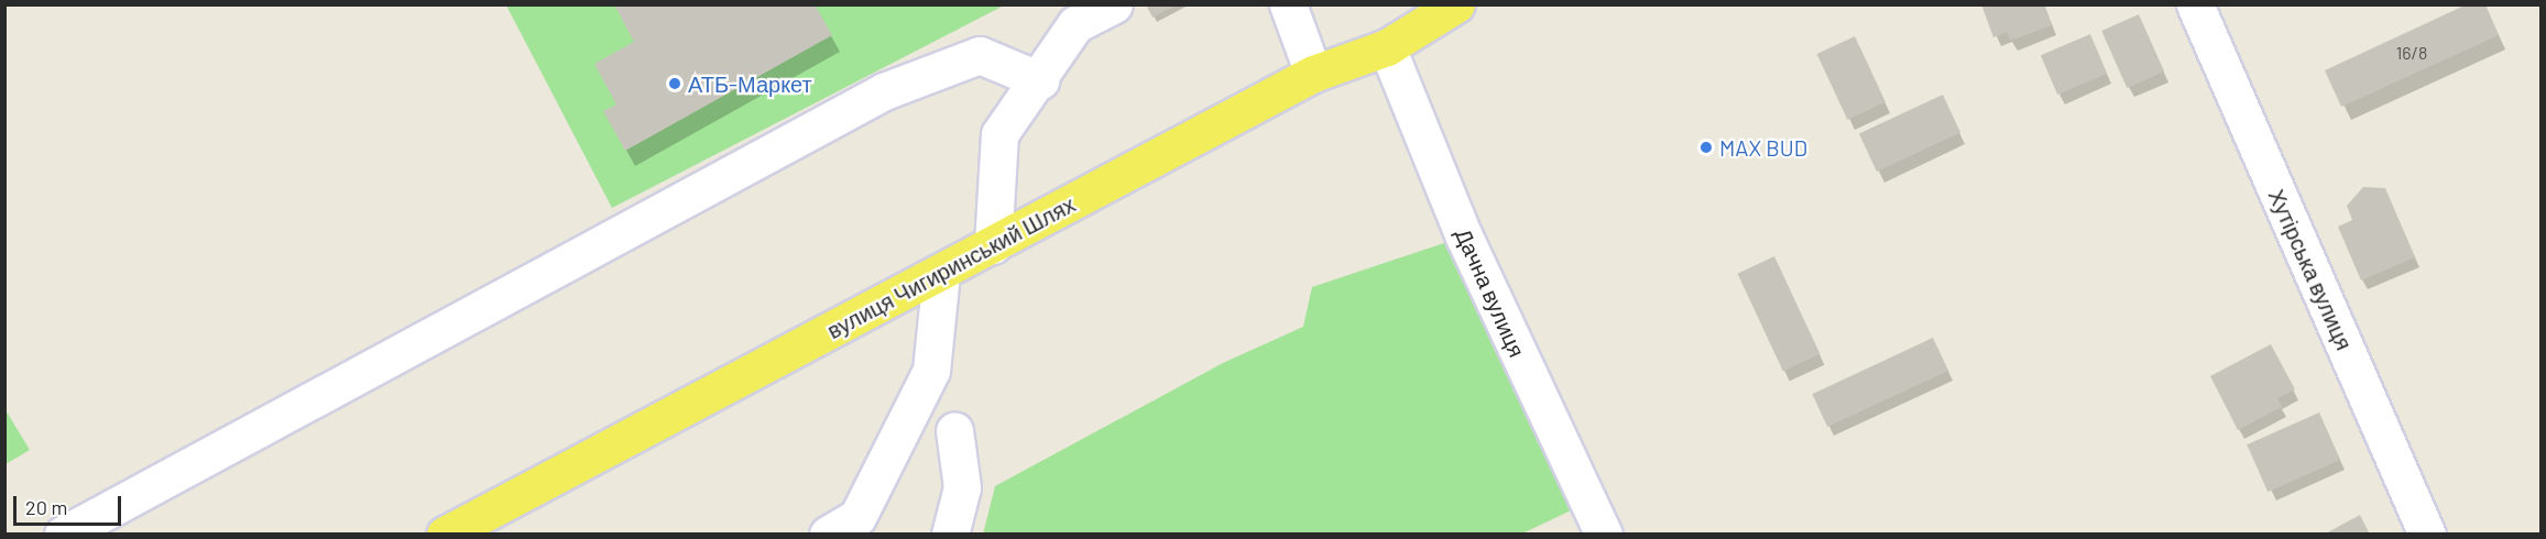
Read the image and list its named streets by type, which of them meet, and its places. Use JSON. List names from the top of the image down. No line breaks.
{"streets":{"main road":["вулиця Чигиринський Шлях"],"street":["Хутірська вулиця","Дачна вулиця"]},"crossings":[["вулиця Чигиринський Шлях","Дачна вулиця"]],"places":["АТБ-Маркет","MAX BUD"],"house_numbers":["16/8"],"scale_bar":"20 m"}
